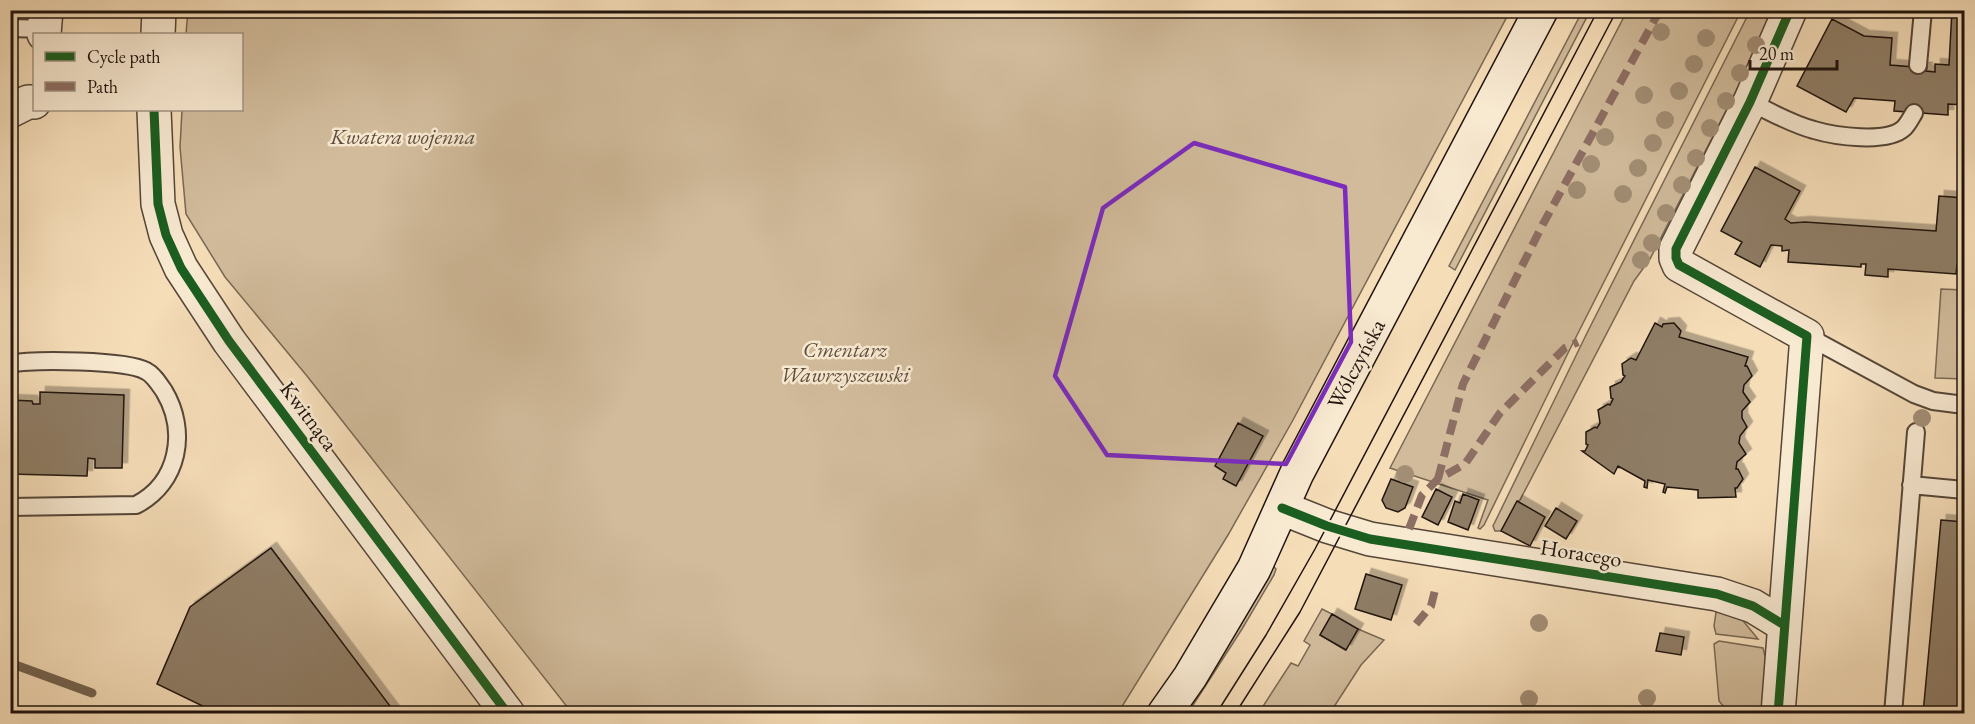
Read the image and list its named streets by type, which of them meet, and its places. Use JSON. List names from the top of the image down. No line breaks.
{"streets":{"street":["Wólczyńska","Kwitnąca","Horacego"]},"crossings":[["Wólczyńska","Horacego"]],"parks":["Kwatera wojenna","Cmentarz Wawrzyszewski"],"legend":["Cycle path","Path"],"scale_bar":"20 m"}
